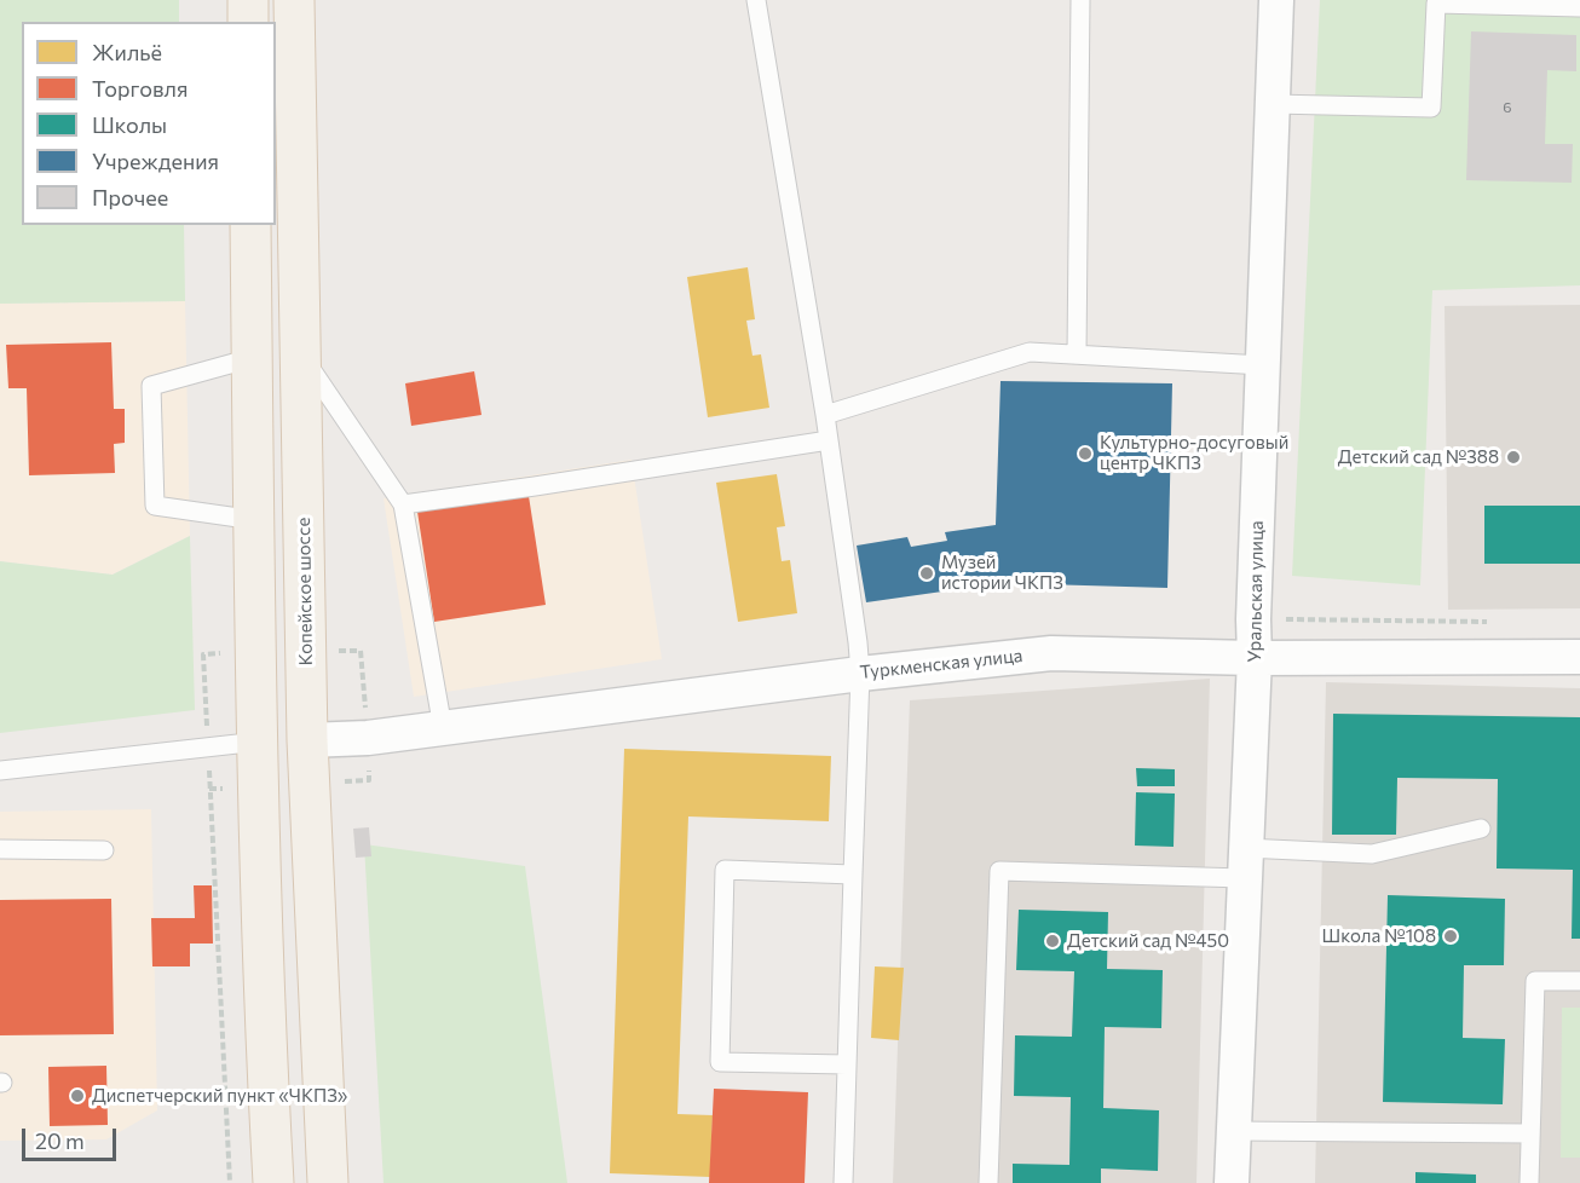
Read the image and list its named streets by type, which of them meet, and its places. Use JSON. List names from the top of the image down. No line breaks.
{"streets":{"main road":["Копейское шоссе"],"street":["Уральская улица","Туркменская улица"]},"crossings":[["Копейское шоссе","Туркменская улица"],["Уральская улица","Туркменская улица"]],"places":["Культурно-досуговый центр ЧКПЗ","Детский сад №388","Музей истории ЧКПЗ","Школа №108","Детский сад №450","Диспетчерский пункт «ЧКПЗ»"],"house_numbers":["6"],"legend":["Жильё","Торговля","Школы","Учреждения","Прочее"],"scale_bar":"20 m"}
